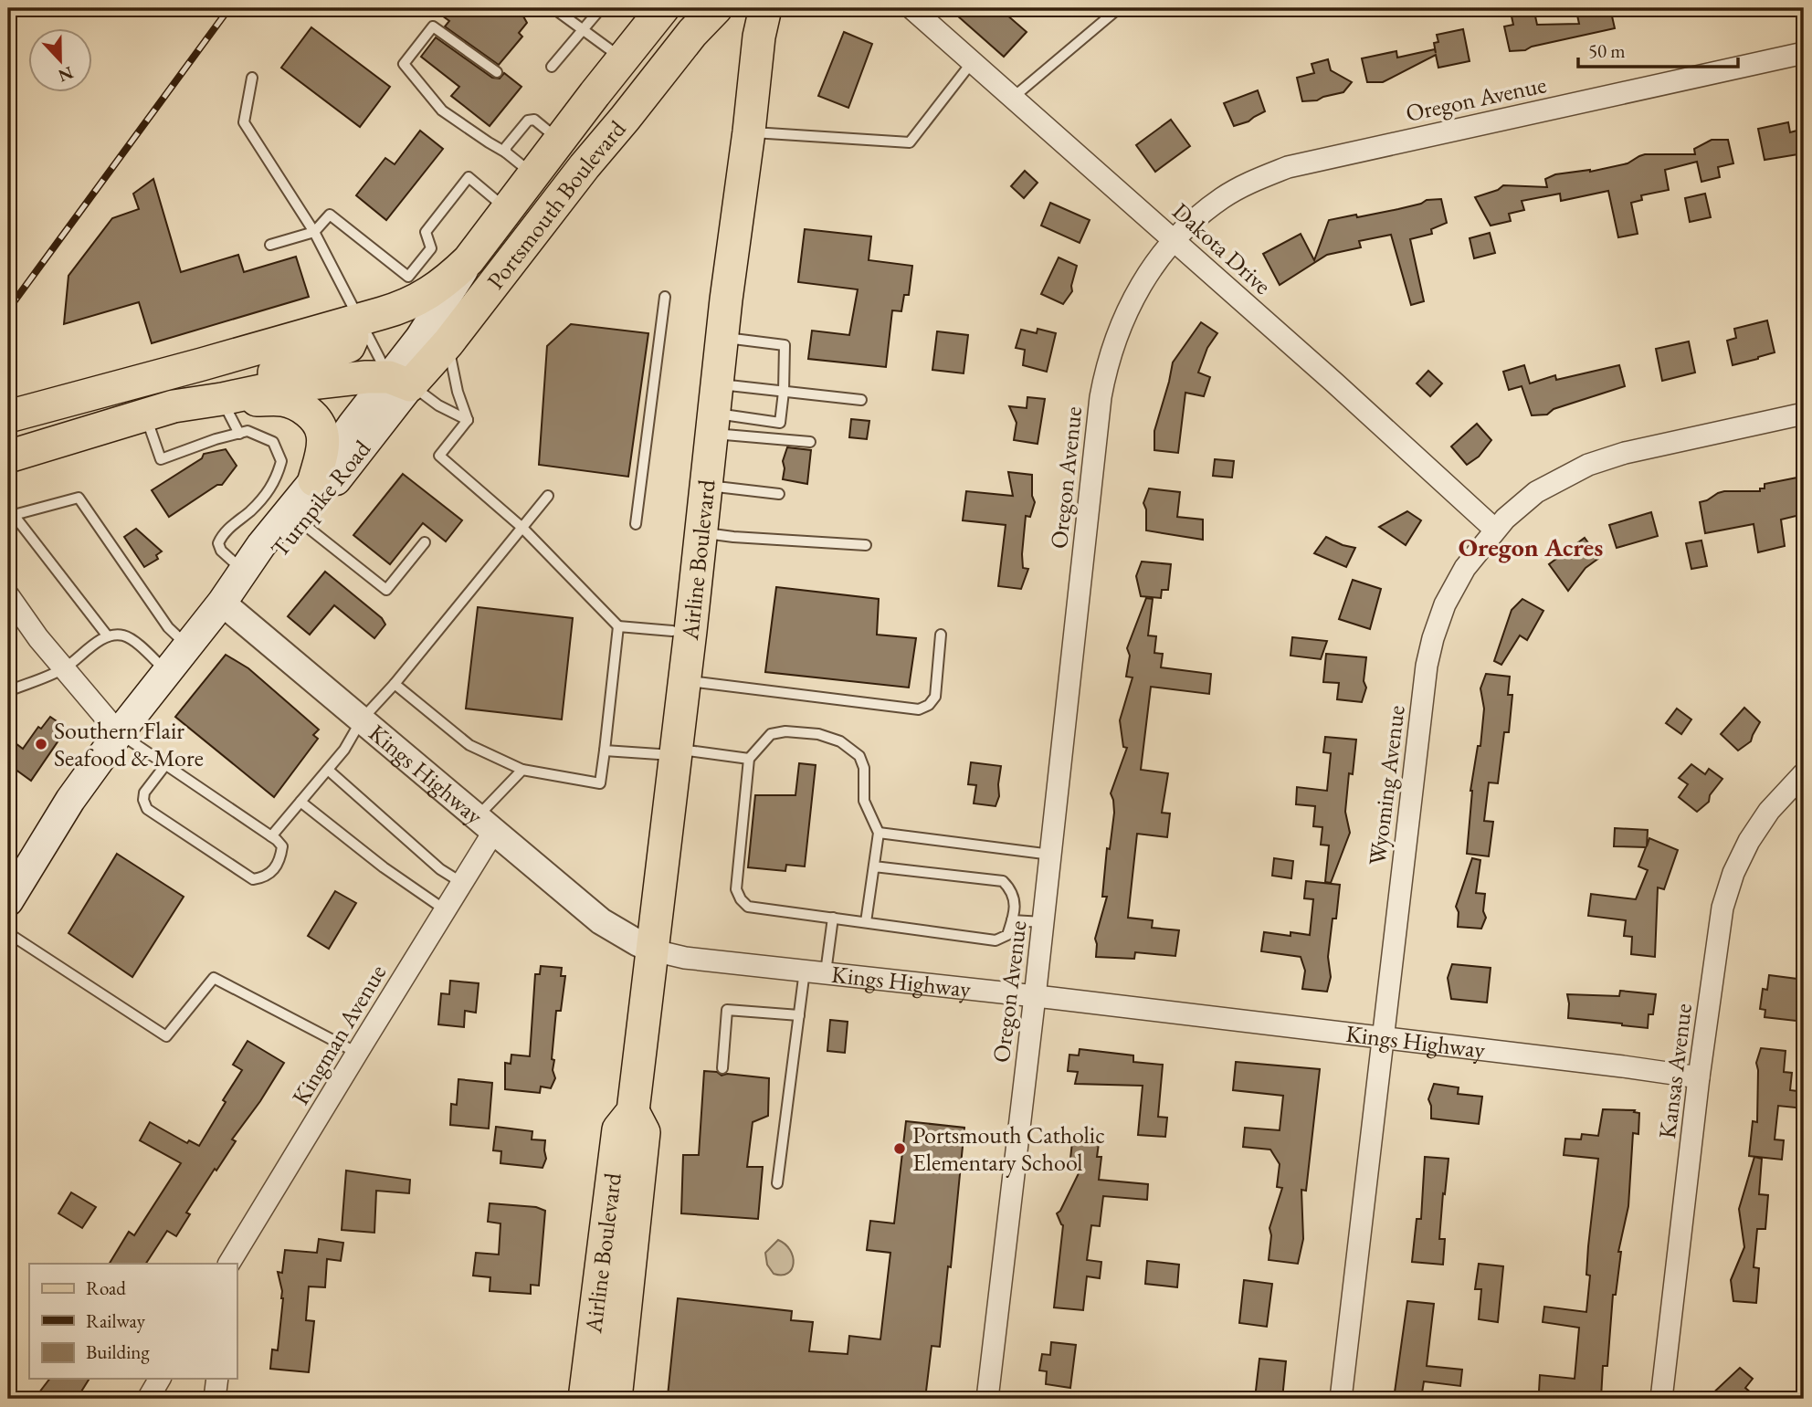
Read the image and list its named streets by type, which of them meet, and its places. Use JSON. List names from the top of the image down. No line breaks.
{"streets":{"main road":["Portsmouth Boulevard","Turnpike Road","Airline Boulevard"],"street":["Oregon Avenue","Dakota Drive","Kings Highway","Wyoming Avenue","Kingman Avenue","Kansas Avenue"]},"crossings":[["Oregon Avenue","Dakota Drive"],["Oregon Avenue","Kings Highway"],["Portsmouth Boulevard","Turnpike Road"],["Dakota Drive","Wyoming Avenue"],["Turnpike Road","Kings Highway"],["Airline Boulevard","Kings Highway"],["Kings Highway","Wyoming Avenue"],["Kings Highway","Kingman Avenue"],["Kings Highway","Kansas Avenue"]],"districts":["Oregon Acres"],"places":["Southern Flair Seafood & More","Portsmouth Catholic Elementary School"],"legend":["Road","Railway","Building"],"scale_bar":"50 m","north":"bottom"}
